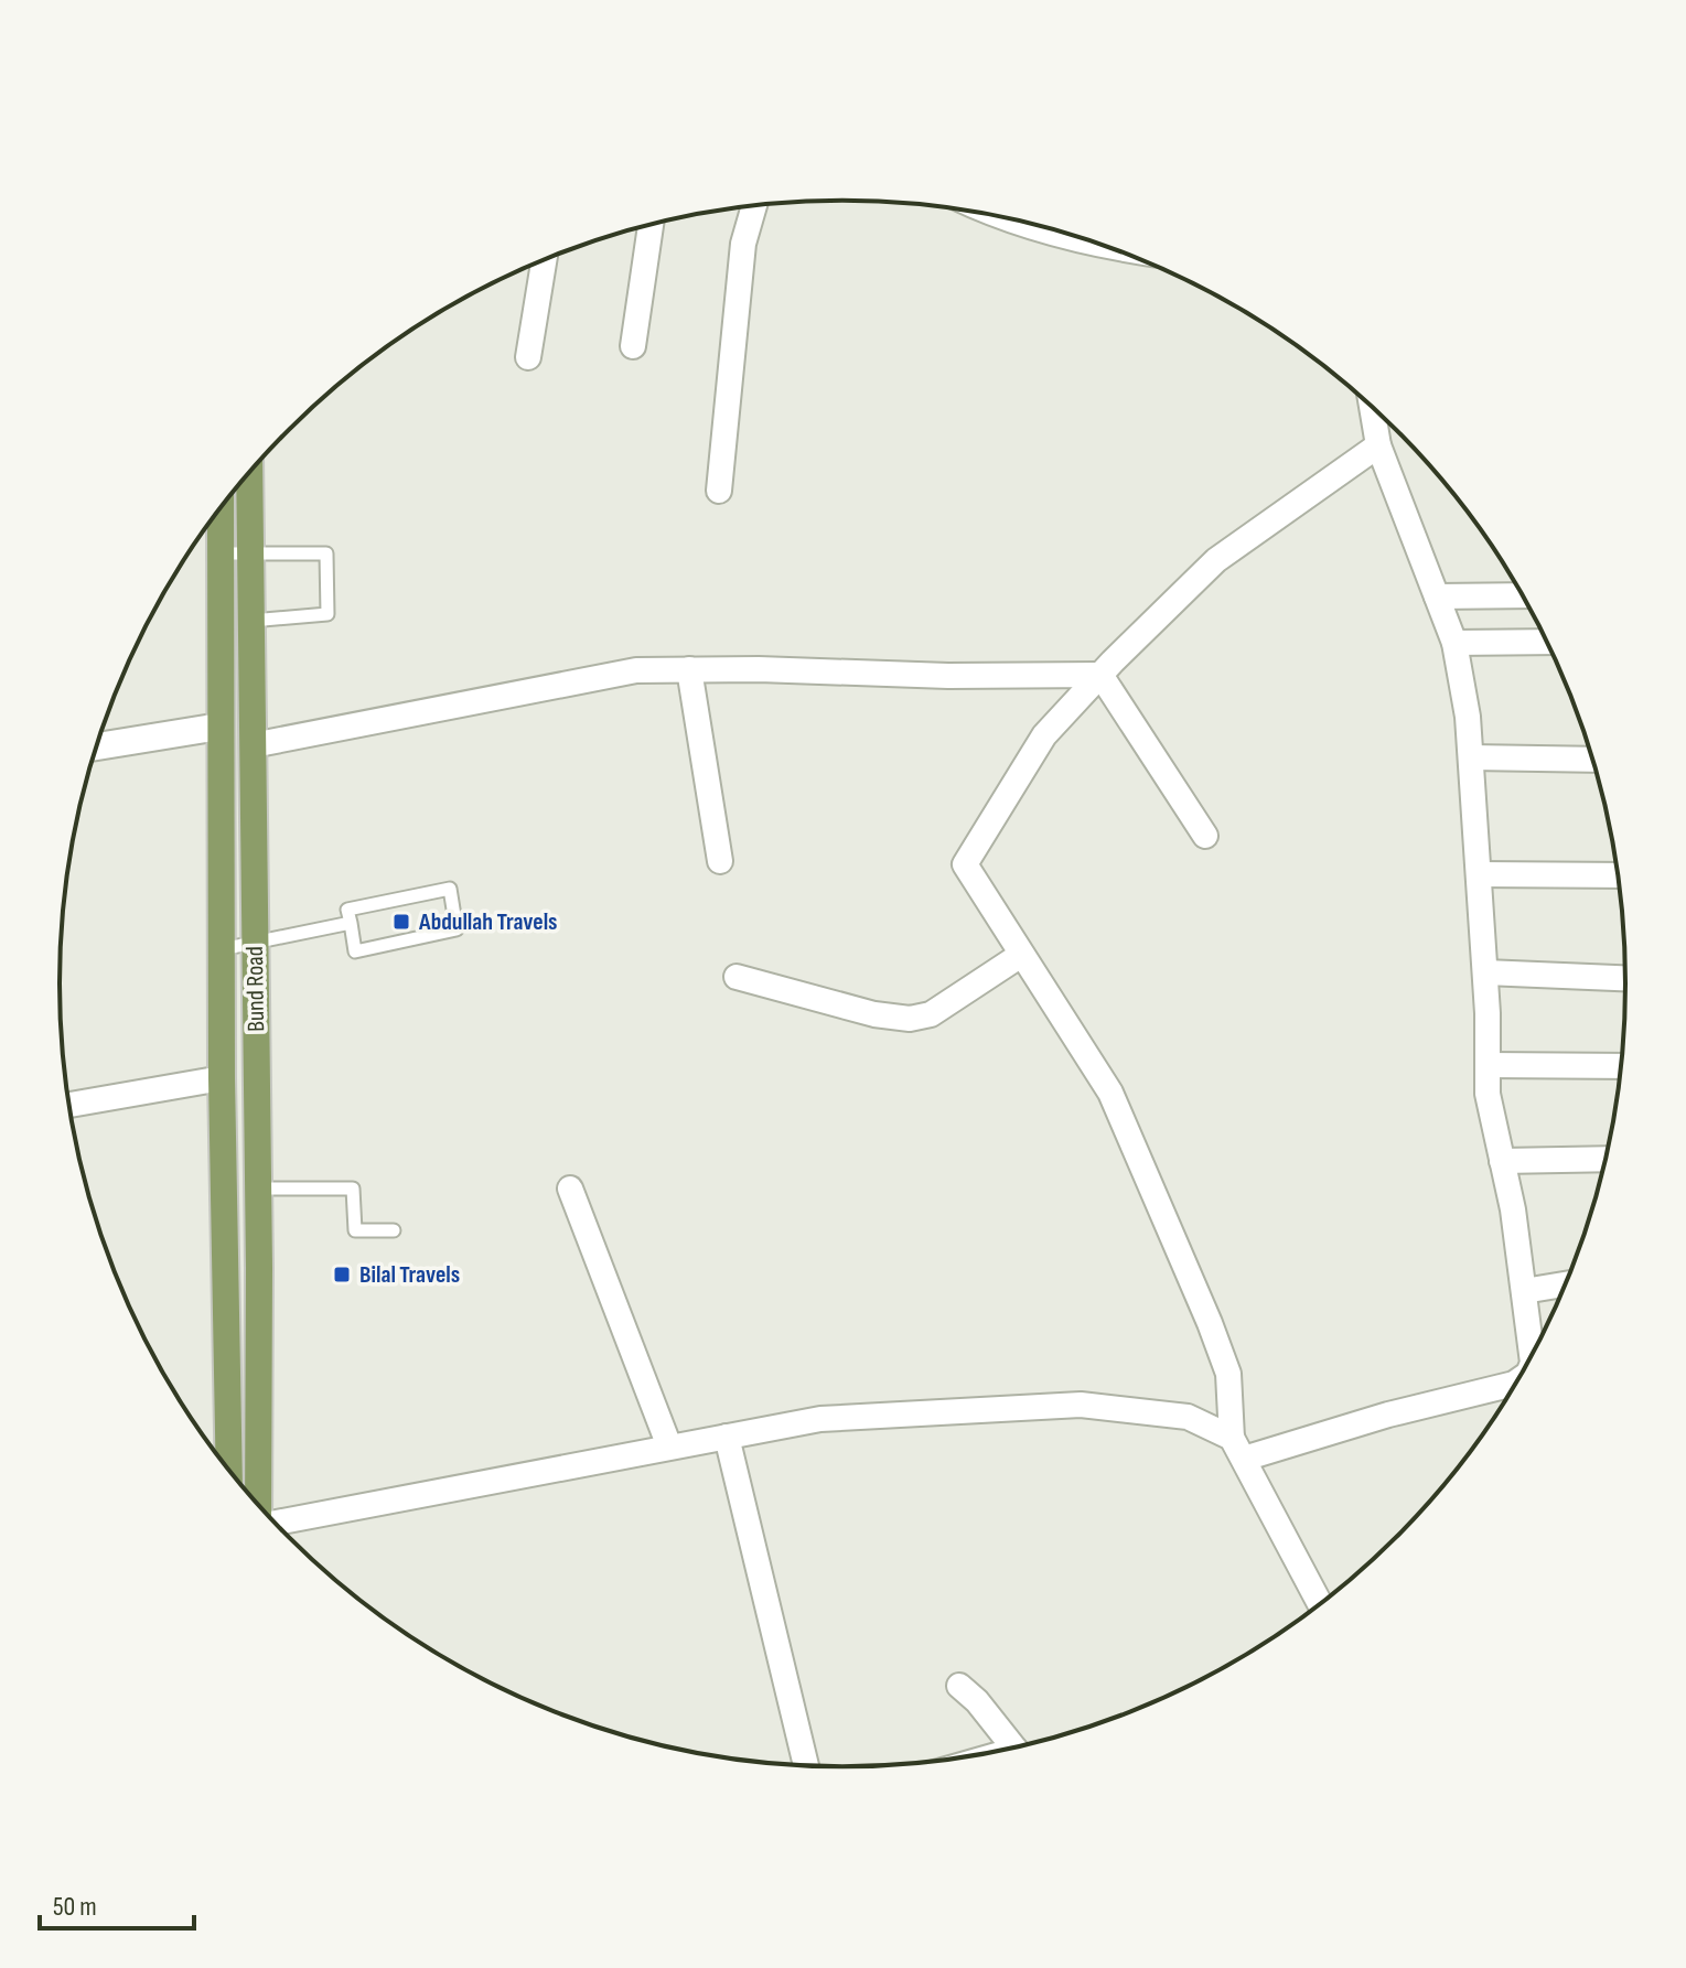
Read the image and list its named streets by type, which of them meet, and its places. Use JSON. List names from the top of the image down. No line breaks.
{"streets":{"main road":["Bund Road"]},"places":{"transit":["Abdullah Travels","Bilal Travels"]},"scale_bar":"50 m"}
